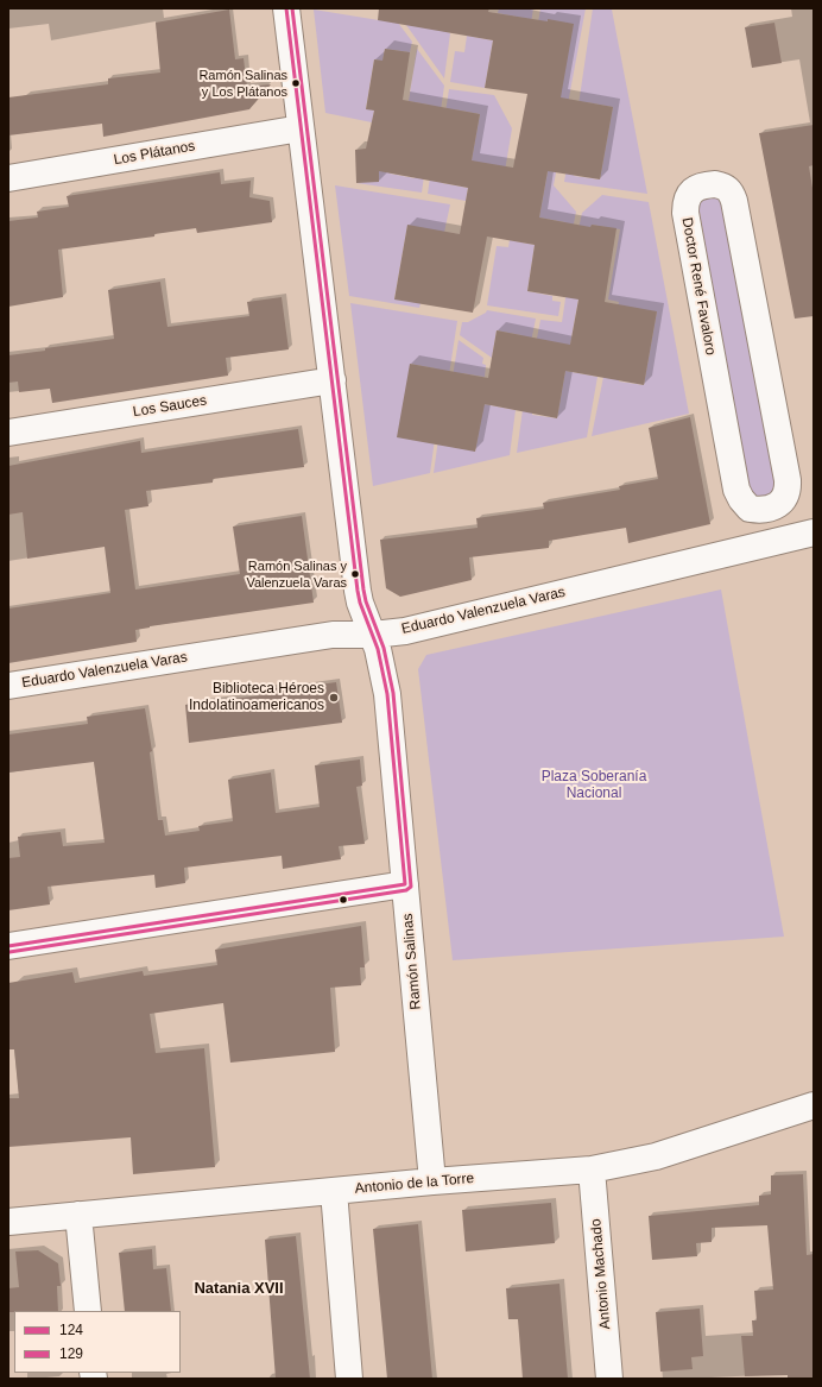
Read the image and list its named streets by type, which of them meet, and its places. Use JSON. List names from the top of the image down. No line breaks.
{"streets":{"street":["Los Plátanos","Doctor René Favaloro","Los Sauces","Eduardo Valenzuela Varas","Ramón Salinas","Antonio de la Torre","Antonio Machado"]},"crossings":[["Los Plátanos","Ramón Salinas"],["Los Sauces","Ramón Salinas"],["Eduardo Valenzuela Varas","Ramón Salinas"],["Ramón Salinas","Antonio de la Torre"],["Antonio de la Torre","Antonio Machado"]],"districts":["Natania XVII"],"parks":["Plaza Soberanía Nacional"],"places":["Ramón Salinas y Los Plátanos","Ramón Salinas y Valenzuela Varas","Biblioteca Héroes Indolatinoamericanos"],"lines":["transit line 124","transit line 129"],"legend":["124","129"]}
